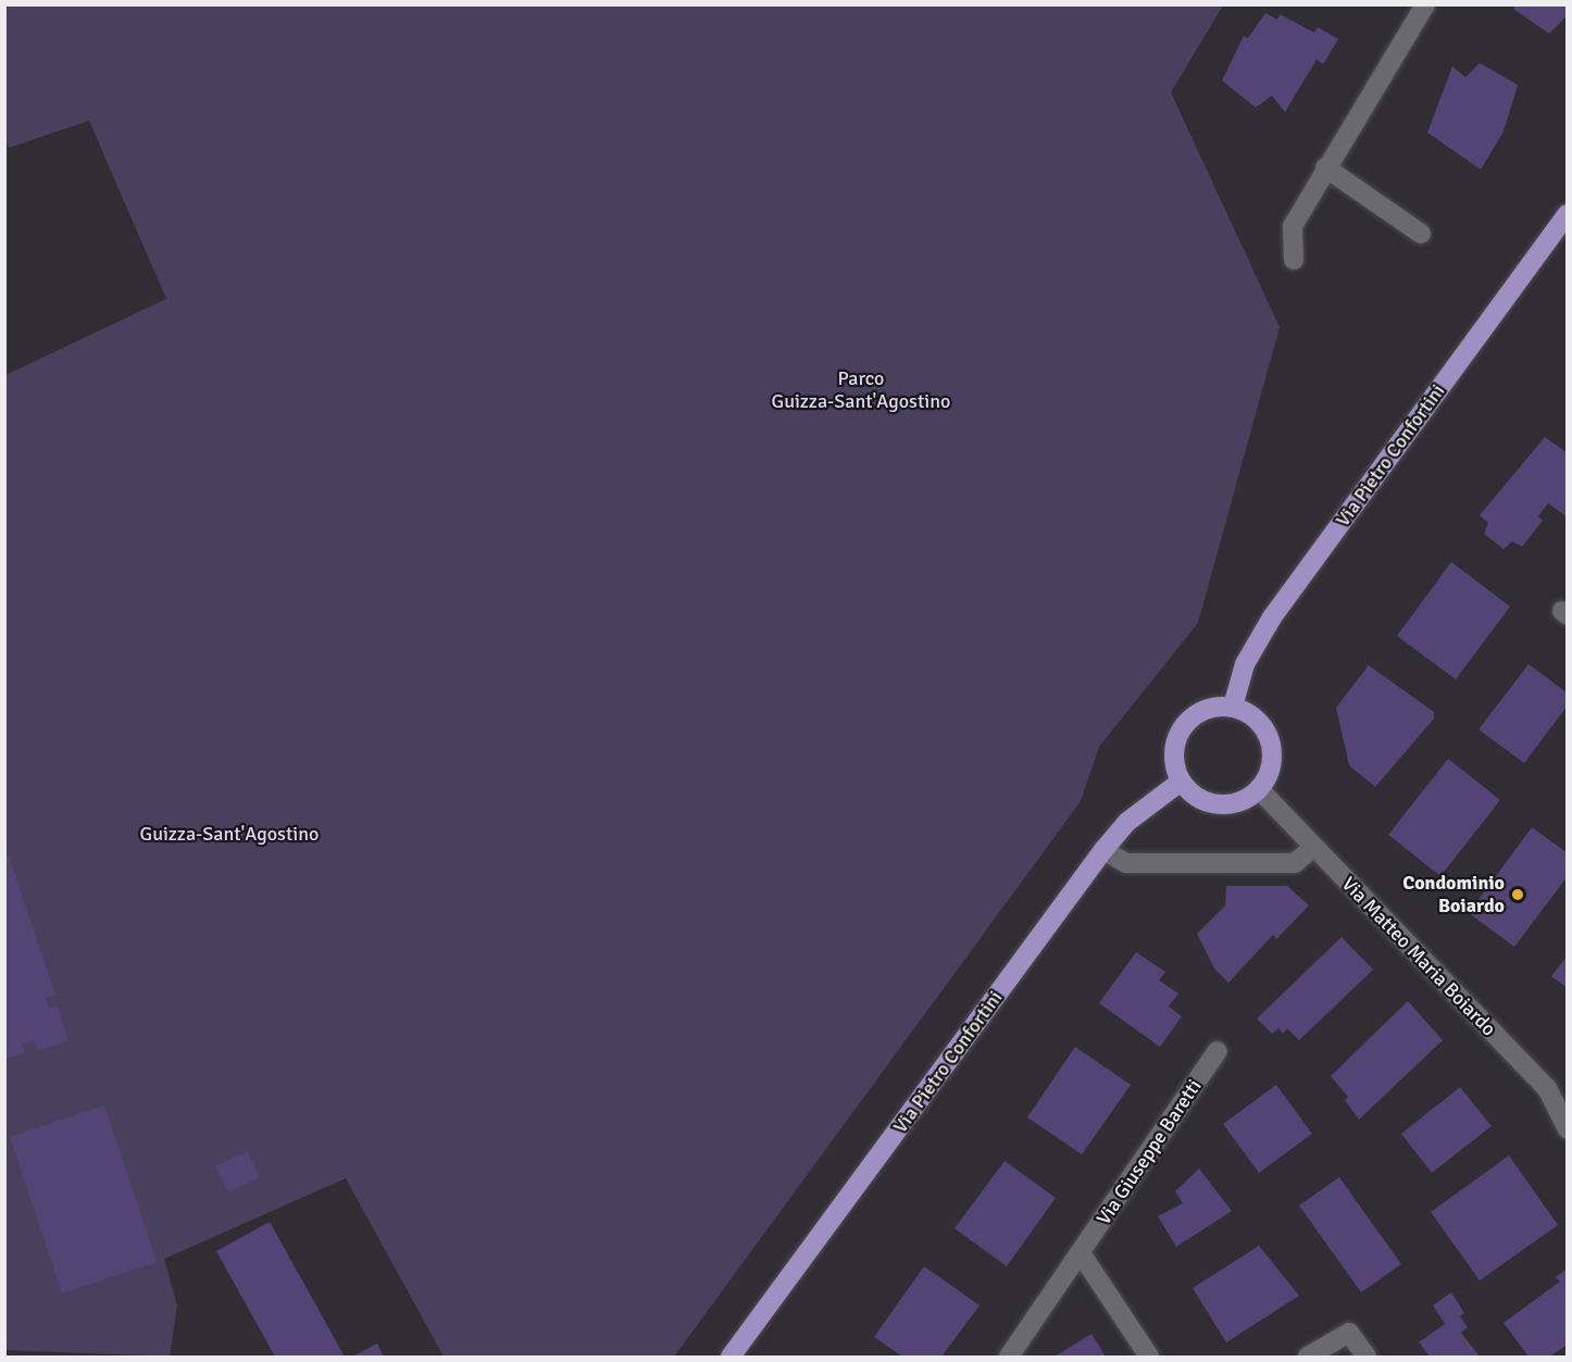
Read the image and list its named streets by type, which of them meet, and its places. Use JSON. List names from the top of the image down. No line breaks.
{"streets":{"main road":["Via Pietro Confortini"],"street":["Via Matteo Maria Boiardo","Via Giuseppe Baretti"]},"crossings":[["Via Pietro Confortini","Via Matteo Maria Boiardo"]],"parks":["Parco Guizza-Sant'Agostino","Guizza-Sant'Agostino"],"places":["Condominio Boiardo"]}
